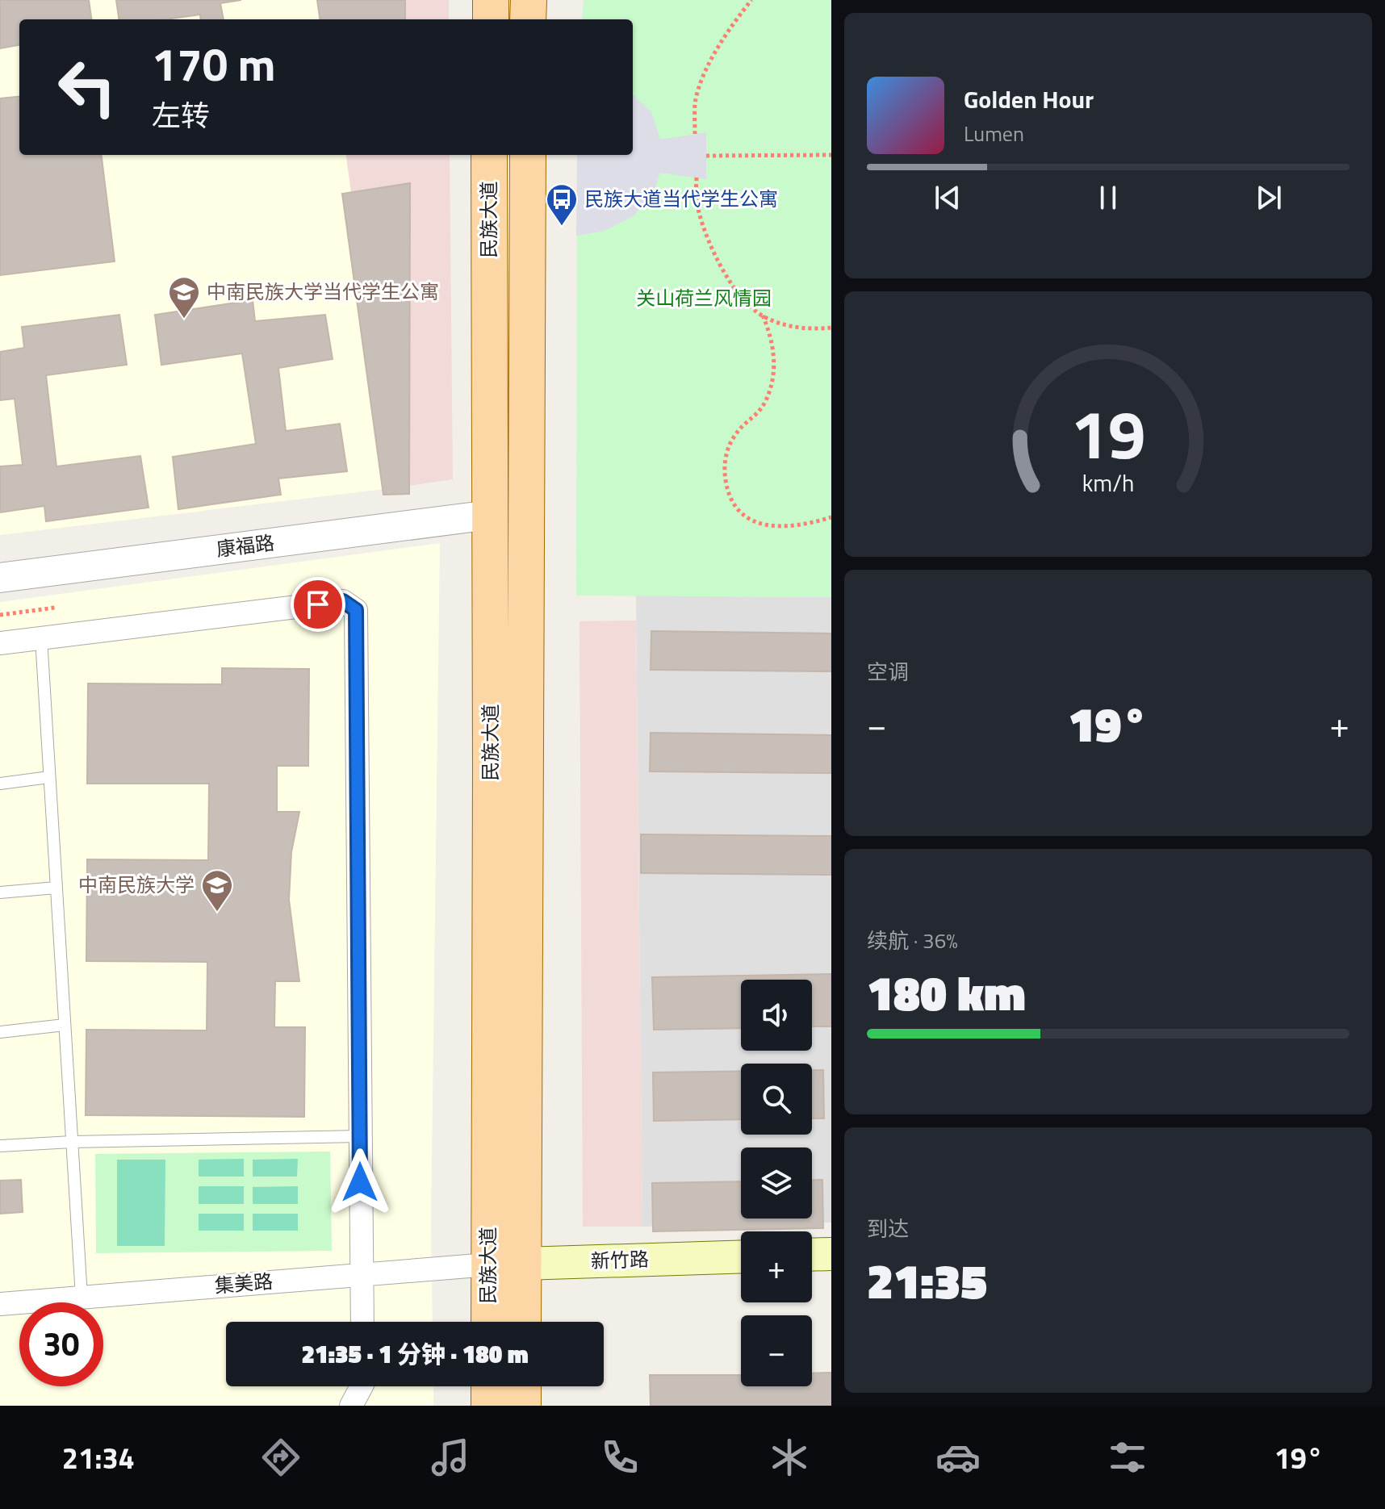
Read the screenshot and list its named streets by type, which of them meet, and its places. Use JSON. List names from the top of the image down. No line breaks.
{"streets":{"main road":["民族大道","新竹路"],"street":["康福路","集美路"]},"crossings":[["民族大道","康福路"],["民族大道","新竹路"],["民族大道","集美路"],["新竹路","集美路"]],"parks":["关山荷兰风情园"],"places":{"bus stop":["民族大道当代学生公寓"],"school or university":["中南民族大学当代学生公寓","中南民族大学"]},"page":{"turn":["170 m","左转"],"song":["Golden Hour","Lumen"],"tile":["空调",["续航 · 36%","180 km"],["到达","21:35"]],"heat":["−","19°","+"],"map_buttons":["+","−"],"limit":"30","trip":"21:35 · 1 分钟 · 180 m","tabs":["21:34","19°"],"gauge":["19","km/h"]}}
